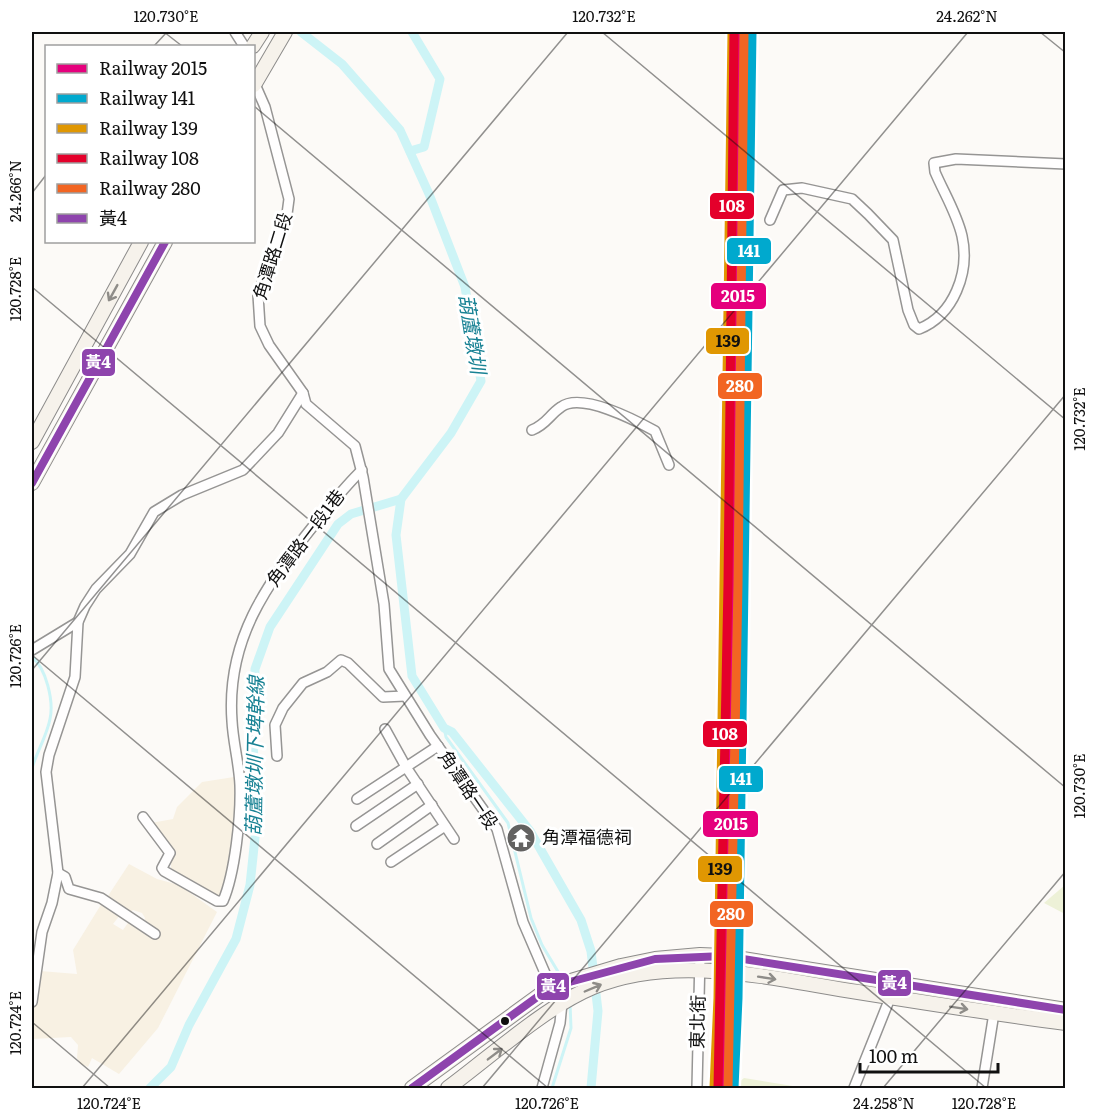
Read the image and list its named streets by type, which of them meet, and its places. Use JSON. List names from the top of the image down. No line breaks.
{"streets":{"street":["角潭路二段","角潭路一段1巷","角潭路一段","東北街"]},"crossings":[["角潭路二段","角潭路一段1巷"],["角潭路二段","角潭路一段"]],"water":["葫蘆墩圳","葫蘆墩圳下埤幹線"],"places":{"temple":["角潭福德祠"]},"lines":["rail line 2015","rail line 141","rail line 139","rail line 108","rail line 280","transit line 黃4"],"legend":["Railway 2015","Railway 141","Railway 139","Railway 108","Railway 280","黃4"],"scale_bar":"100 m","coordinates":["120.730°E","120.732°E","24.262°N","24.266°N","120.728°E","120.726°E","120.724°E","24.258°N"]}
